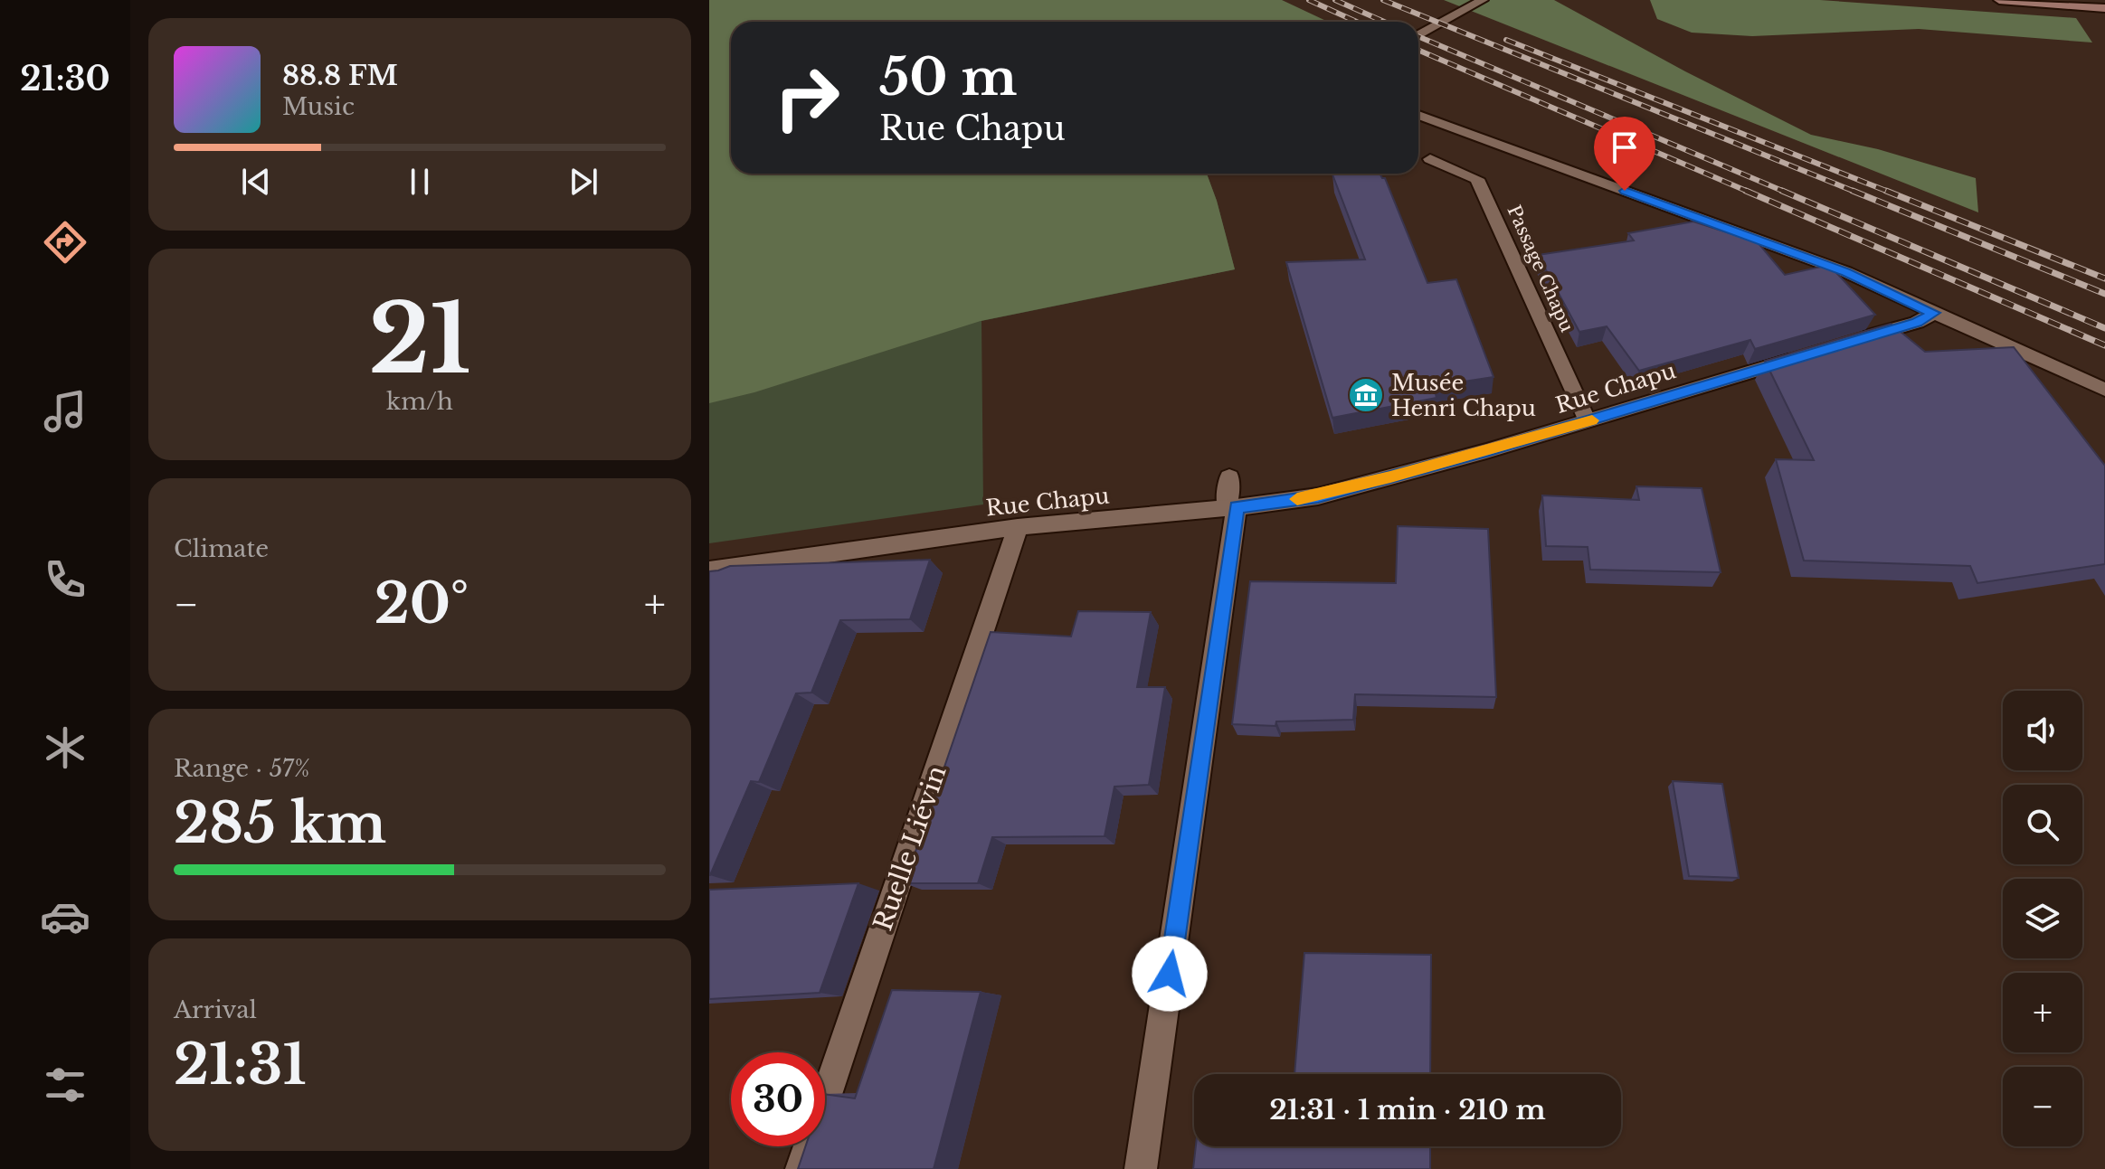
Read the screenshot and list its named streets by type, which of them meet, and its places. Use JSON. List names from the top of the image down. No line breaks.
{"streets":{"street":["Passage Chapu","Rue Chapu","Ruelle Liévin"]},"crossings":[["Passage Chapu","Rue Chapu"],["Rue Chapu","Ruelle Liévin"]],"places":{"museum":["Musée Henri Chapu"]},"page":{"tabs":"21:30","turn":["50 m","Rue Chapu"],"song":["88.8 FM","Music"],"tile":[["21","km/h"],"Climate",["Range · 57%","285 km"],["Arrival","21:31"]],"heat":["−","20°","+"],"map_buttons":["+","−"],"limit":"30","trip":"21:31 · 1 min · 210 m"}}
